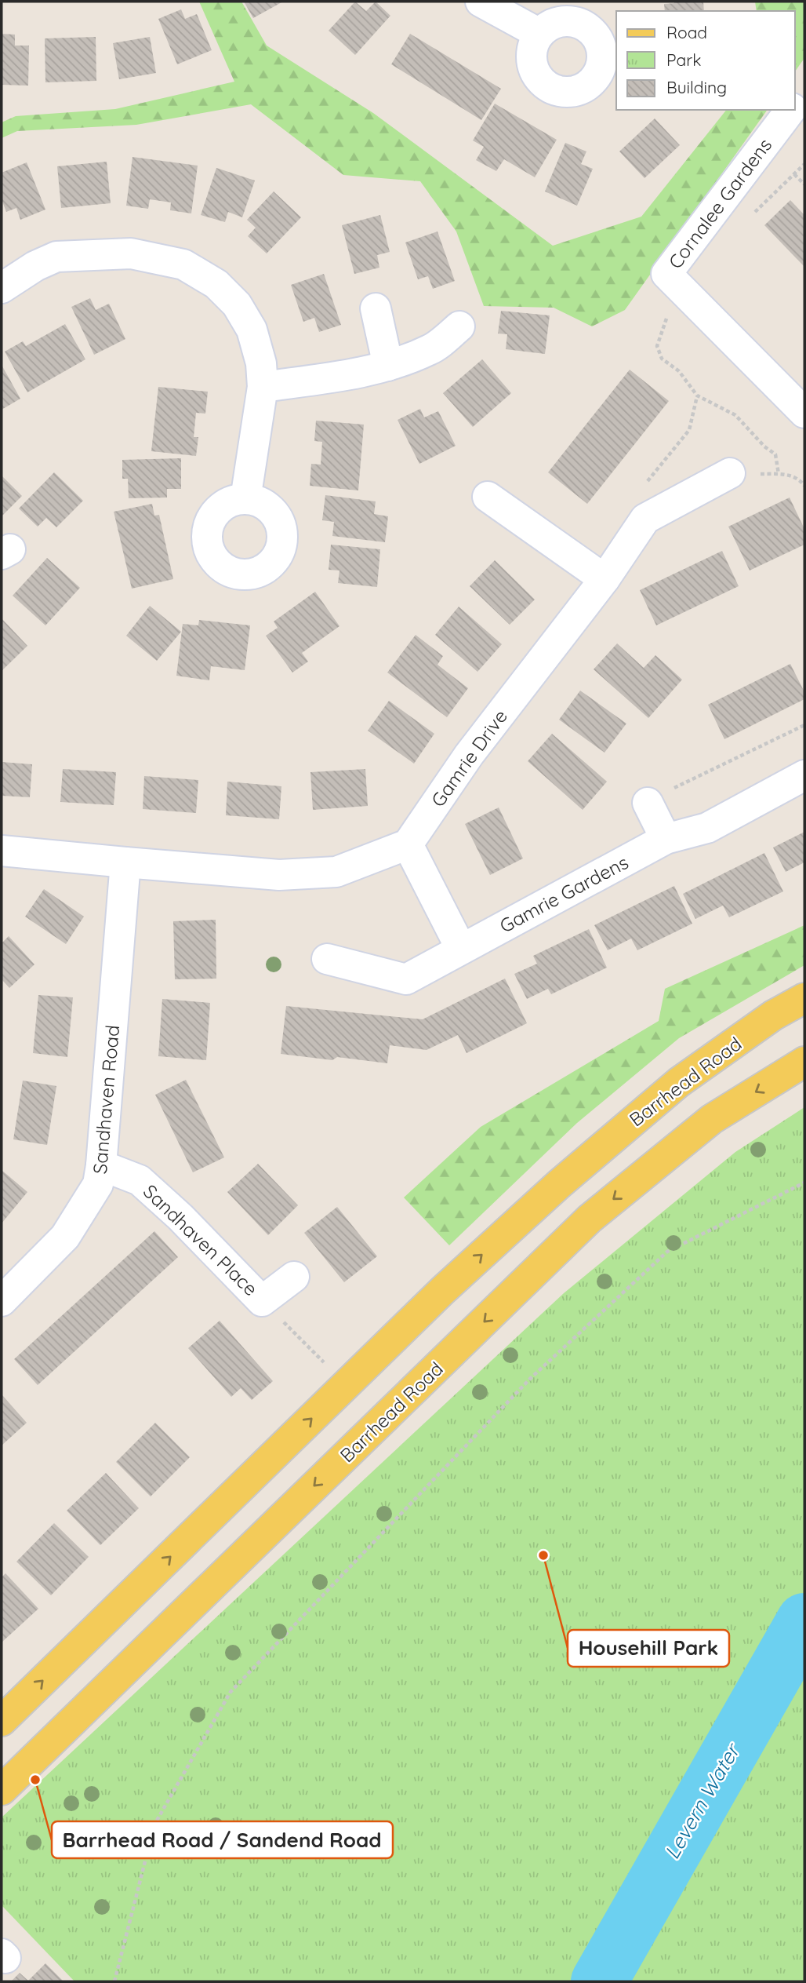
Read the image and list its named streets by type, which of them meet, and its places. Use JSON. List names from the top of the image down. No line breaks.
{"streets":{"main road":["Barrhead Road"],"street":["Cornalee Gardens","Gamrie Drive","Gamrie Gardens","Sandhaven Road","Sandhaven Place"]},"crossings":[["Sandhaven Road","Sandhaven Place"]],"water":["Levern Water"],"places":["Househill Park","Barrhead Road / Sandend Road"],"legend":["Road","Park","Building"]}
